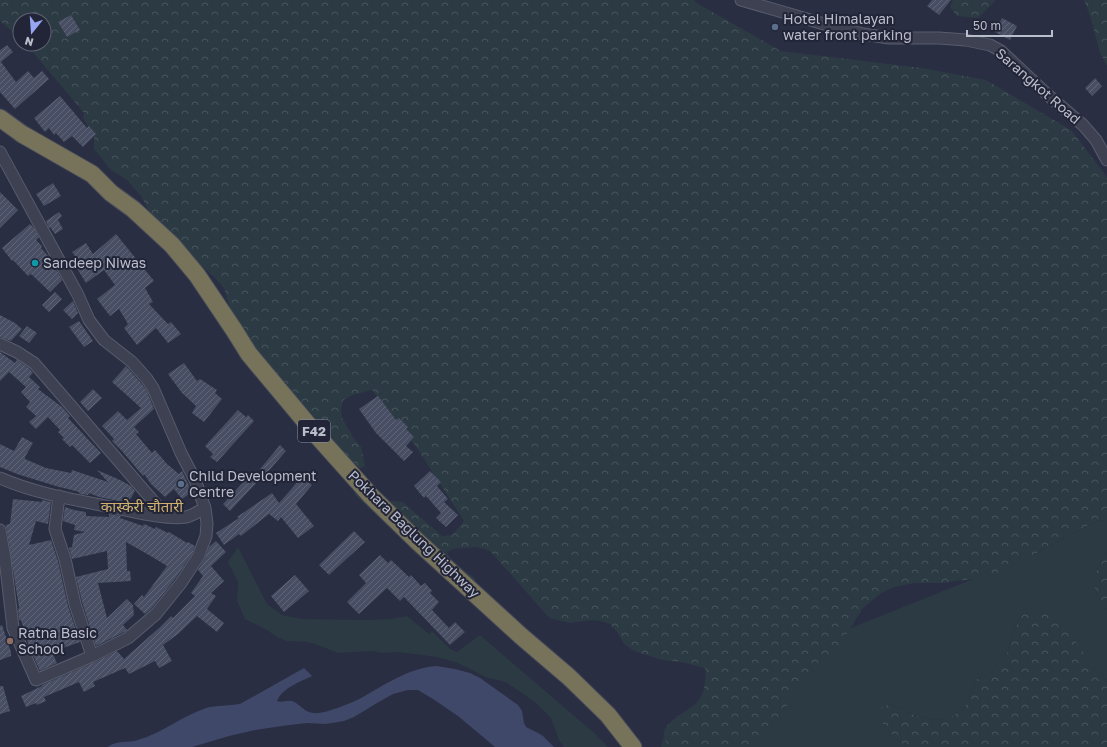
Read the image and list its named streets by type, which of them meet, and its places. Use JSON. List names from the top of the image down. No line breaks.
{"streets":{"highway":["F42","Pokhara Baglung Highway"],"street":["Sarangkot Road"]},"districts":["कास्केरी चौतारी"],"places":["Hotel Himalayan water front parking","Sandeep Niwas","Child Development Centre","Ratna Basic School"],"scale_bar":"50 m","north":"bottom"}
